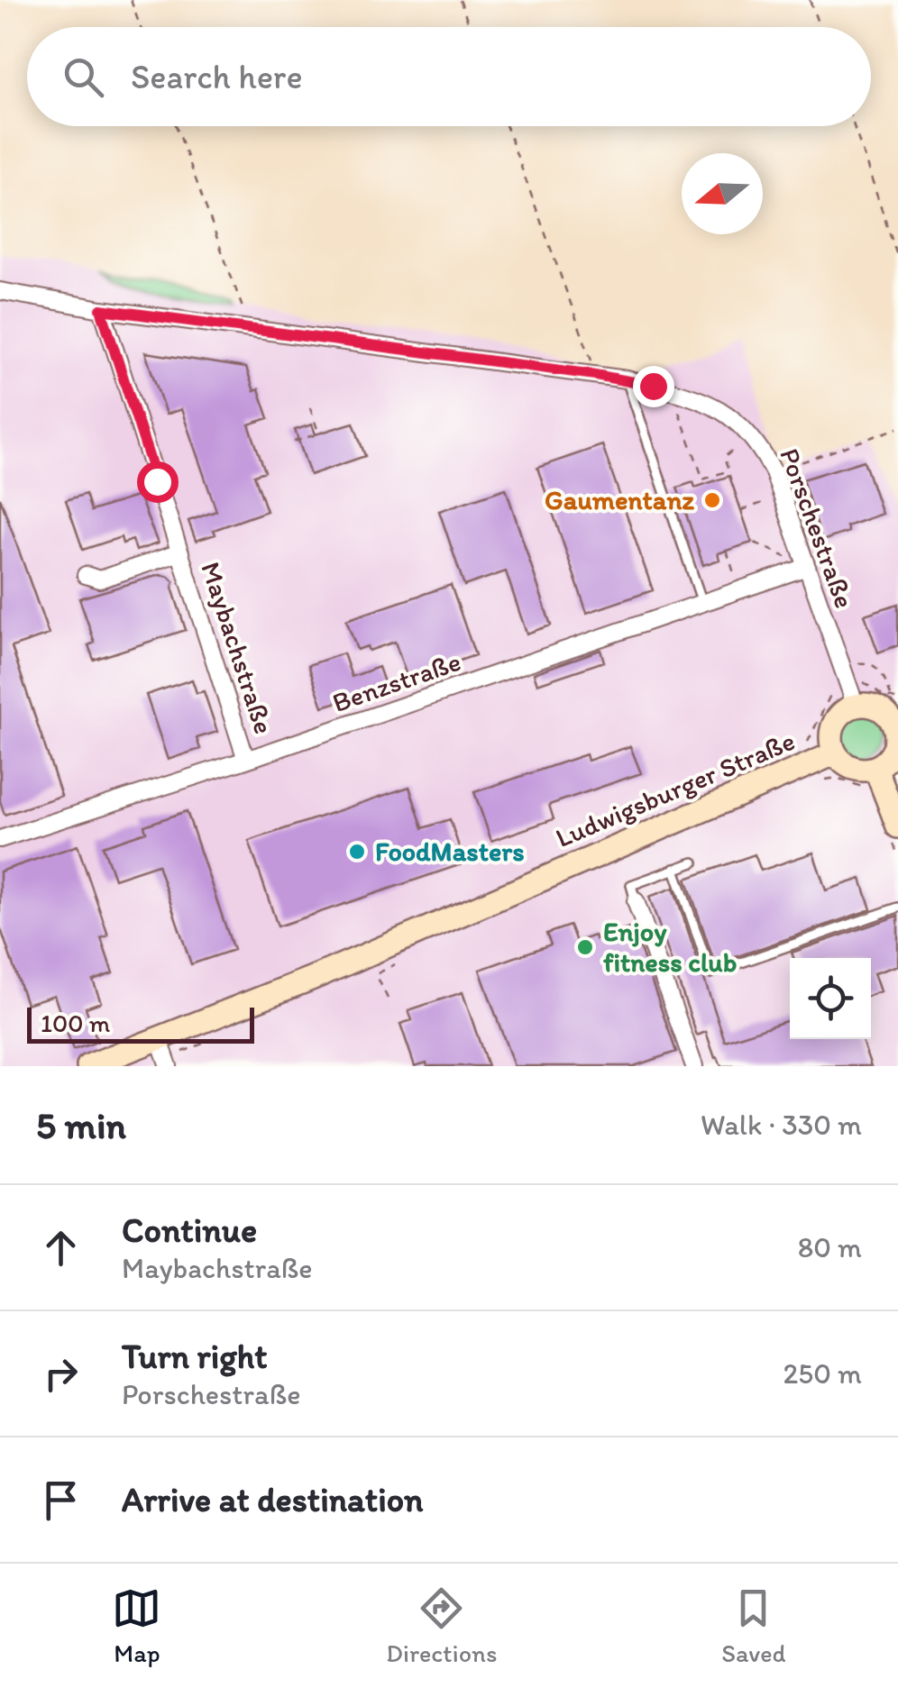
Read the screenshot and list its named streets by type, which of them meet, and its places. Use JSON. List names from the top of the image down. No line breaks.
{"streets":{"main road":["Ludwigsburger Straße"],"street":["Porschestraße","Maybachstraße","Benzstraße"]},"crossings":[["Porschestraße","Maybachstraße"],["Porschestraße","Benzstraße"],["Porschestraße","Ludwigsburger Straße"],["Maybachstraße","Benzstraße"]],"places":["Gaumentanz","FoodMasters","Enjoy fitness club"],"scale_bar":"100 m","north":"left","page":{"search":"Search here","scale":"100 m","heading":["5 min","Walk · 330 m"],"list":[["Continue","Maybachstraße","80 m"],["Turn right","Porschestraße","250 m"],"Arrive at destination"],"nav":["Map","Directions","Saved"]}}
